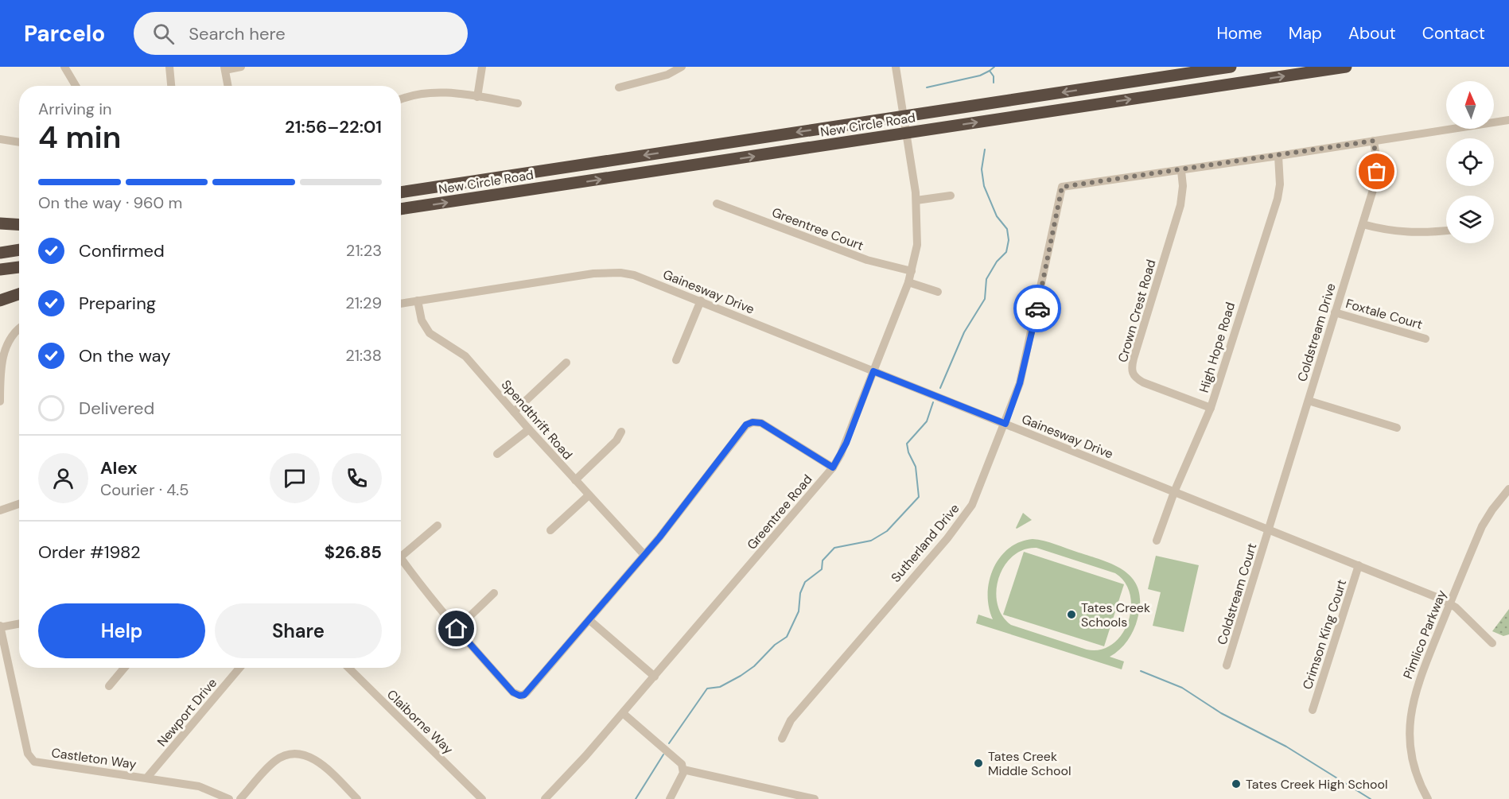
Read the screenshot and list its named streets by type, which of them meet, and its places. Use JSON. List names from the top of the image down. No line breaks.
{"streets":{"highway":["New Circle Road"],"street":["Greentree Court","Gainesway Drive","Crown Crest Road","Foxtale Court","Coldstream Drive","High Hope Road","Spendthrift Road","Greentree Road","Sutherland Drive","Coldstream Court","Crimson King Court","Pimlico Parkway","Newport Drive","Claiborne Way","Castleton Way"]},"crossings":[["Greentree Court","Greentree Road"],["Gainesway Drive","Coldstream Drive"],["Gainesway Drive","High Hope Road"],["Gainesway Drive","Spendthrift Road"],["Gainesway Drive","Greentree Road"],["Gainesway Drive","Sutherland Drive"],["Gainesway Drive","Coldstream Court"],["Gainesway Drive","Crimson King Court"],["Gainesway Drive","Pimlico Parkway"],["Crown Crest Road","High Hope Road"],["Crown Crest Road","Sutherland Drive"],["Foxtale Court","Coldstream Drive"],["Coldstream Drive","Sutherland Drive"],["Coldstream Drive","Coldstream Court"],["High Hope Road","Sutherland Drive"],["Newport Drive","Castleton Way"]],"places":["Tates Creek Schools","Tates Creek Middle School","Tates Creek High School"],"north":"top","page":{"header":"Parcelo","search":"Search here","nav":["Home","Map","About","Contact"],"heading":["4 min","Arriving in","21:56–22:01"],"panel":["Alex","Courier · 4.5","Order #1982","$26.85"],"bar":"On the way · 960 m","list":[["Confirmed","21:23"],["Preparing","21:29"],["On the way","21:38"],"Delivered"],"buttons":["Help","Share"]}}
